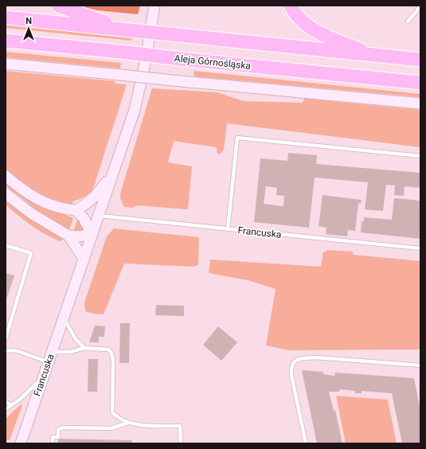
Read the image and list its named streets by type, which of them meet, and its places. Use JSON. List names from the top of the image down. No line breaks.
{"streets":{"highway":["Aleja Górnośląska"],"street":["Francuska"]},"north":"top"}
